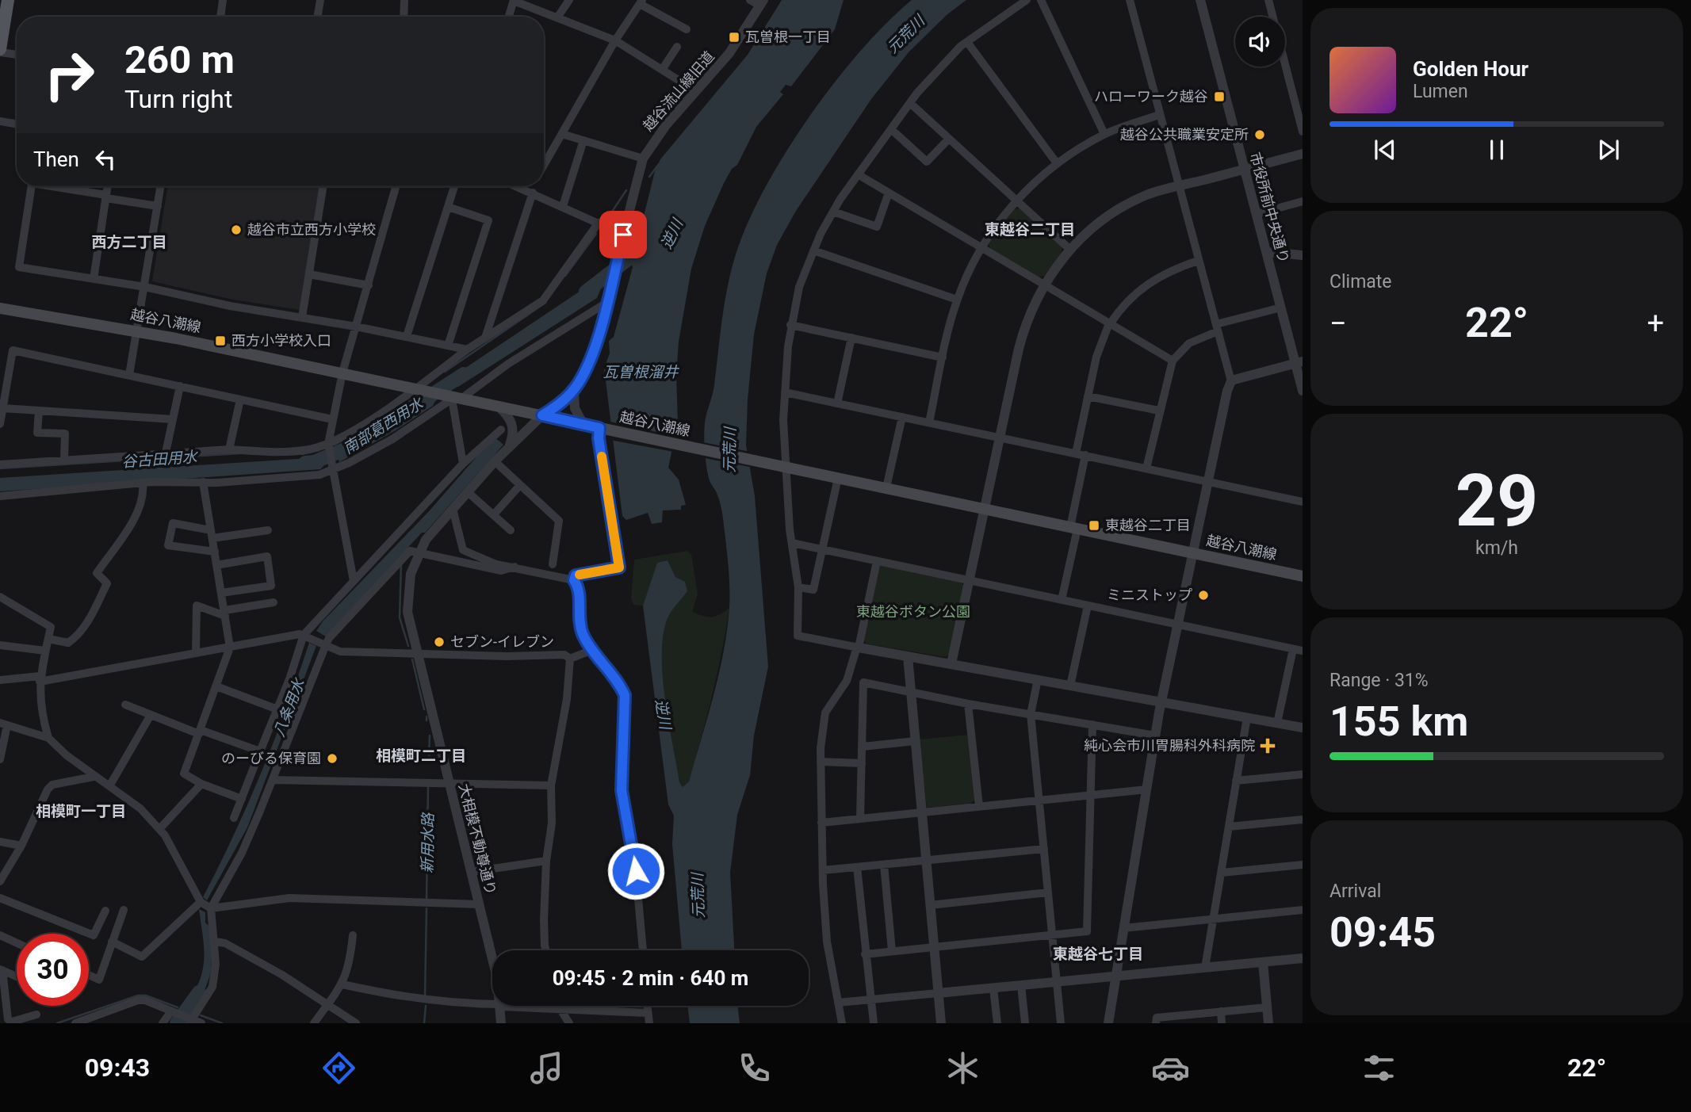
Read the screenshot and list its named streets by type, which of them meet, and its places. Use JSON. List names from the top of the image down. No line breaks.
{"streets":{"main road":["越谷八潮線"],"street":["越谷流山線旧道","市役所前中央通り","大相模不動尊通り"]},"crossings":[["越谷流山線旧道","越谷八潮線"],["越谷流山線旧道","大相模不動尊通り"],["越谷八潮線","大相模不動尊通り"]],"districts":["東越谷二丁目","西方二丁目","相模町二丁目","相模町一丁目","東越谷七丁目"],"water":["元荒川","逆川","瓦曽根溜井","南部葛西用水","谷古田用水","八条用水","新用水路"],"parks":["東越谷ボタン公園"],"places":{"transit":["瓦曽根一丁目","ハローワーク越谷","西方小学校入口","東越谷二丁目"],"other":["越谷公共職業安定所","越谷市立西方小学校","ミニストップ","セブン-イレブン","のーびる保育園"],"health":["純心会市川胃腸科外科病院"]},"page":{"turn":["260 m","Turn right"],"song":["Golden Hour","Lumen"],"then":"Then","tile":["Climate",["29","km/h"],["Range · 31%","155 km"],["Arrival","09:45"]],"heat":["−","22°","+"],"limit":"30","trip":"09:45 · 2 min · 640 m","tabs":["09:43","22°"]}}
